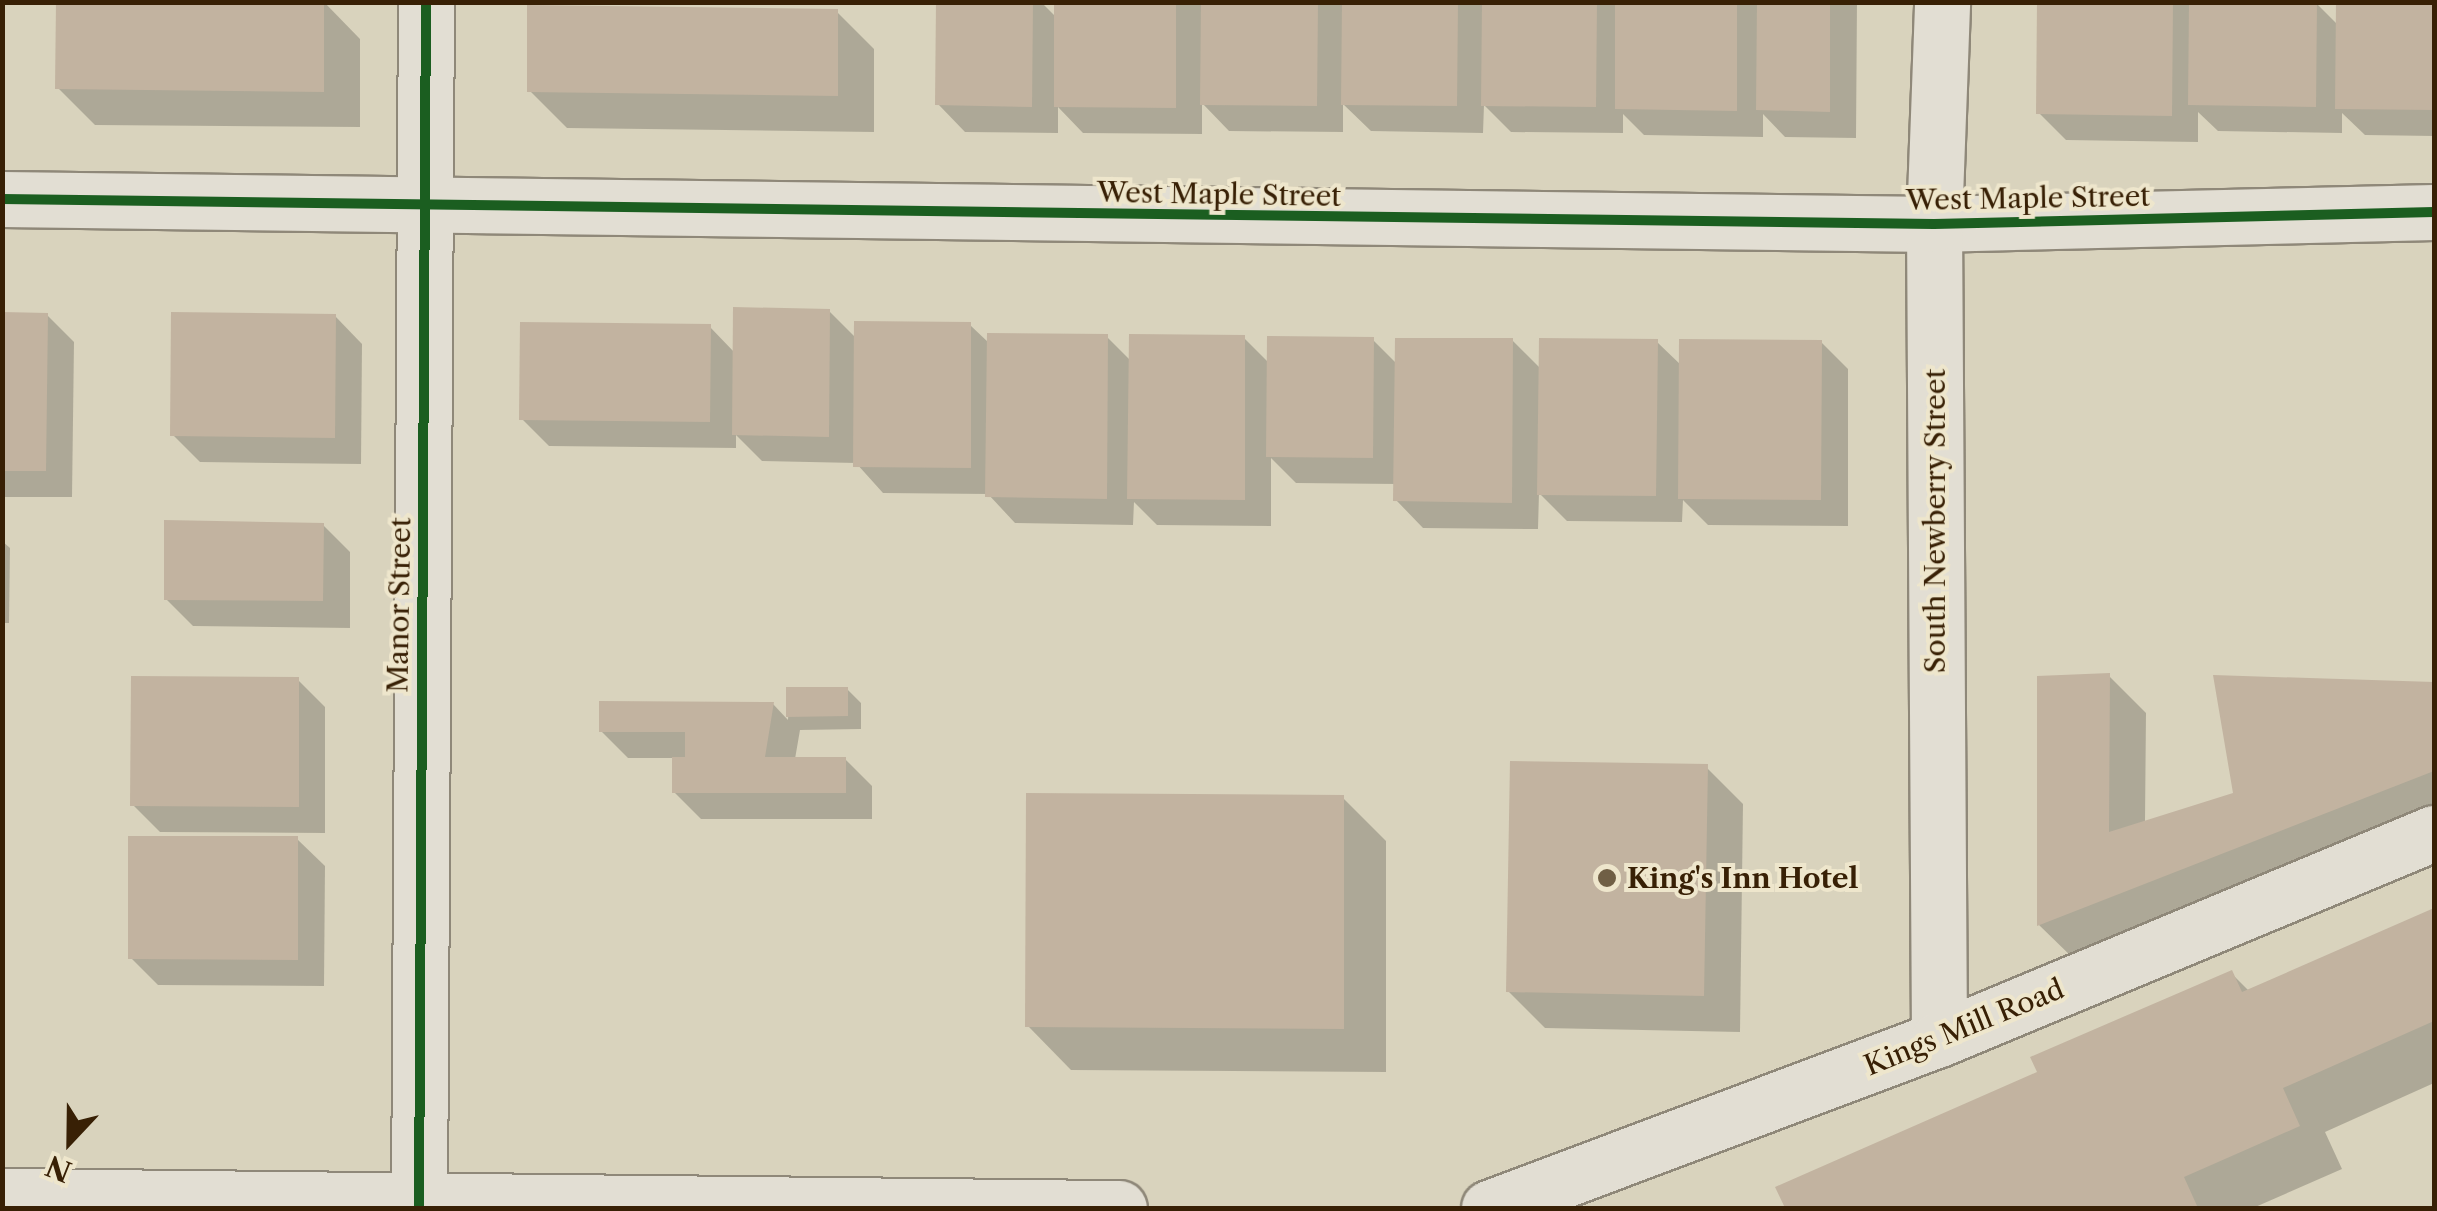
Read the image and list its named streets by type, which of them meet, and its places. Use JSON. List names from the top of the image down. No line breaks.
{"streets":{"street":["West Maple Street","South Newberry Street","Manor Street","Kings Mill Road"]},"crossings":[["West Maple Street","South Newberry Street"],["West Maple Street","Manor Street"],["South Newberry Street","Kings Mill Road"]],"places":["King's Inn Hotel"],"north":"bottom"}
